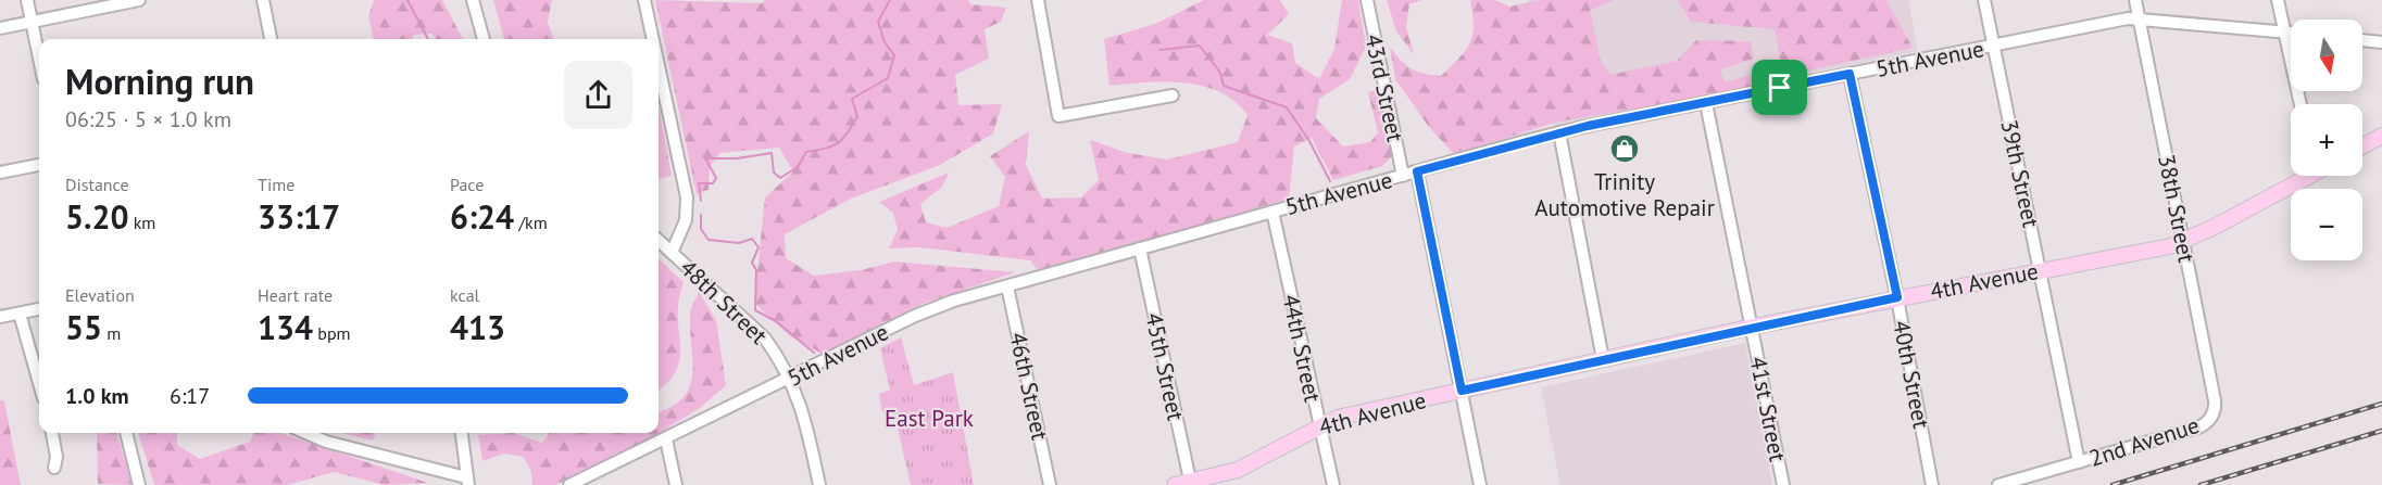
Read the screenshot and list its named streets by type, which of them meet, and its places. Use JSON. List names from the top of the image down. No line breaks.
{"streets":{"main road":["4th Avenue"],"street":["5th Avenue","43rd Street","39th Street","38th Street","48th Street","44th Street","45th Street","40th Street","46th Street","41st Street","2nd Avenue"]},"crossings":[["5th Avenue","43rd Street"],["5th Avenue","39th Street"],["5th Avenue","38th Street"],["5th Avenue","48th Street"],["5th Avenue","44th Street"],["5th Avenue","45th Street"],["5th Avenue","40th Street"],["5th Avenue","46th Street"],["5th Avenue","41st Street"],["43rd Street","4th Avenue"],["39th Street","4th Avenue"],["39th Street","2nd Avenue"],["38th Street","4th Avenue"],["38th Street","2nd Avenue"],["4th Avenue","44th Street"],["4th Avenue","45th Street"],["4th Avenue","40th Street"],["4th Avenue","41st Street"]],"parks":["East Park"],"places":{"shop":["Trinity Automotive Repair"]},"north":"bottom","page":{"map_buttons":["+","−"],"heading":["Morning run","06:25 · 5 × 1.0 km"],"stats":[["Distance","5.20 km"],["Time","33:17"],["Pace","6:24 /km"],["Elevation","55 m"],["Heart rate","134 bpm"],["kcal","413"]],"list":[{"name":"1.0 km","note":"6:17"}]}}
